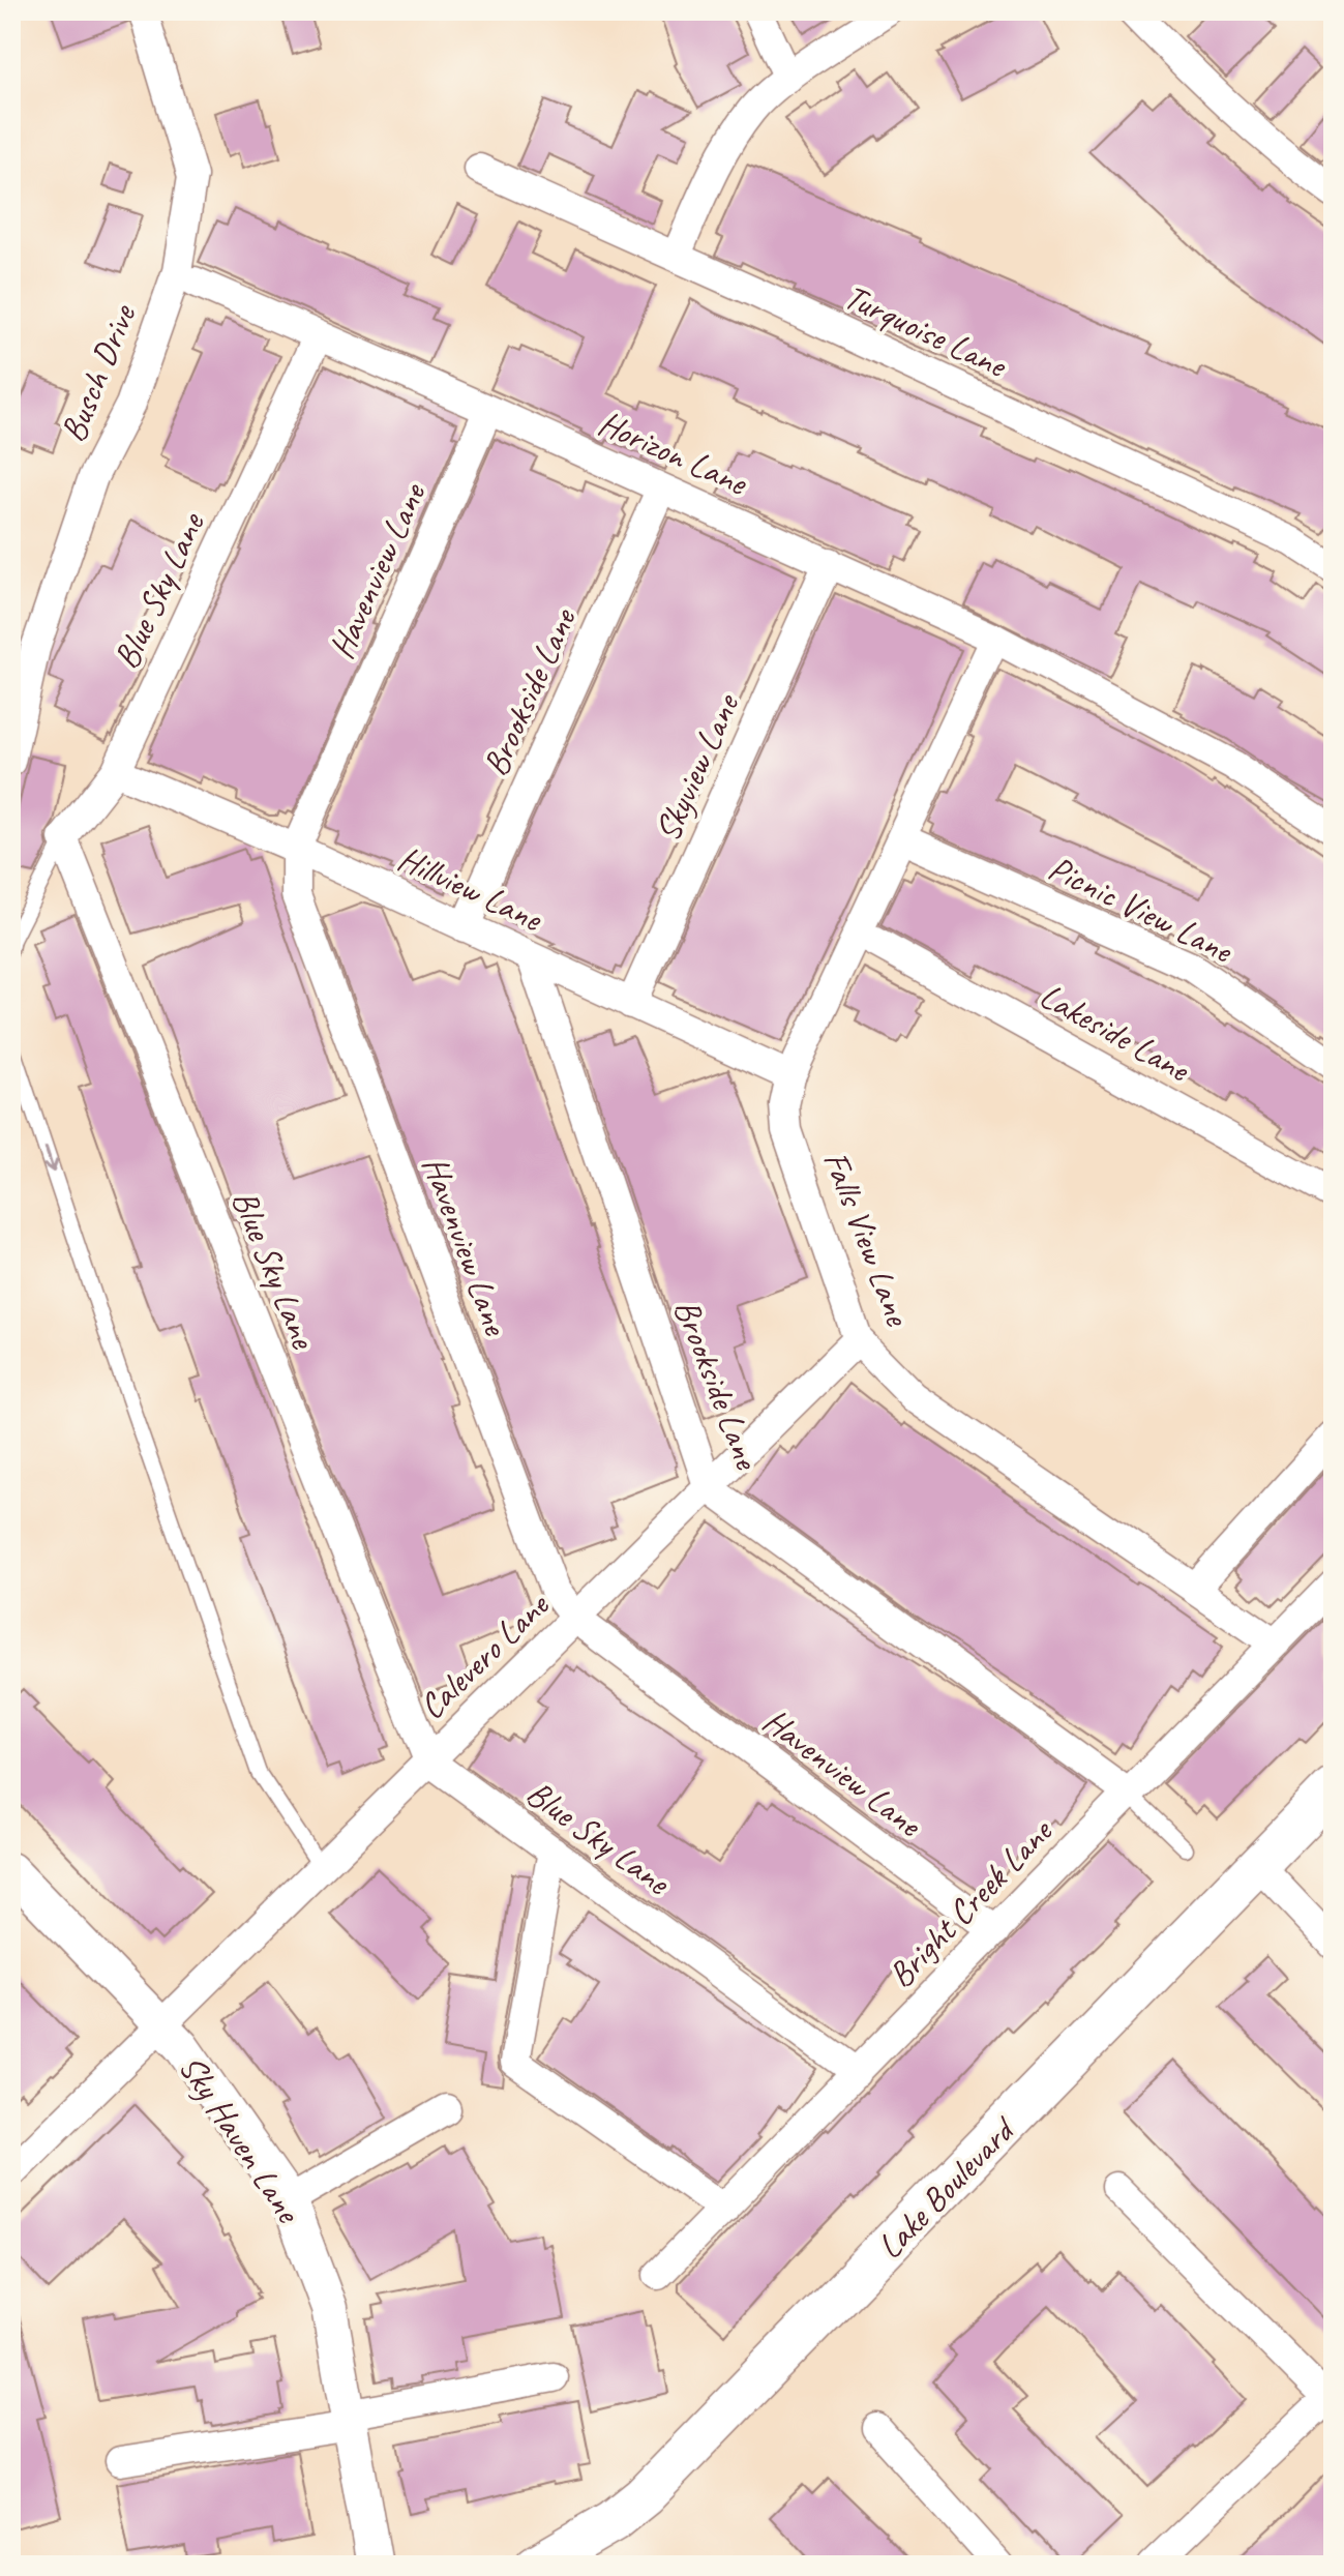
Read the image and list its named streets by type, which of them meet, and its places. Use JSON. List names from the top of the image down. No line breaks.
{"streets":{"main road":["Lake Boulevard"],"street":["Turquoise Lane","Busch Drive","Horizon Lane","Havenview Lane","Blue Sky Lane","Brookside Lane","Skyview Lane","Hillview Lane","Picnic View Lane","Lakeside Lane","Falls View Lane","Calevero Lane","Bright Creek Lane","Sky Haven Lane"]},"crossings":[["Horizon Lane","Havenview Lane"],["Horizon Lane","Blue Sky Lane"],["Horizon Lane","Brookside Lane"],["Horizon Lane","Skyview Lane"],["Horizon Lane","Falls View Lane"],["Havenview Lane","Hillview Lane"],["Havenview Lane","Calevero Lane"],["Havenview Lane","Bright Creek Lane"],["Blue Sky Lane","Hillview Lane"],["Blue Sky Lane","Calevero Lane"],["Blue Sky Lane","Bright Creek Lane"],["Brookside Lane","Hillview Lane"],["Brookside Lane","Calevero Lane"],["Brookside Lane","Bright Creek Lane"],["Skyview Lane","Hillview Lane"],["Hillview Lane","Falls View Lane"],["Picnic View Lane","Falls View Lane"],["Lakeside Lane","Falls View Lane"],["Falls View Lane","Calevero Lane"],["Falls View Lane","Bright Creek Lane"],["Calevero Lane","Sky Haven Lane"]]}
